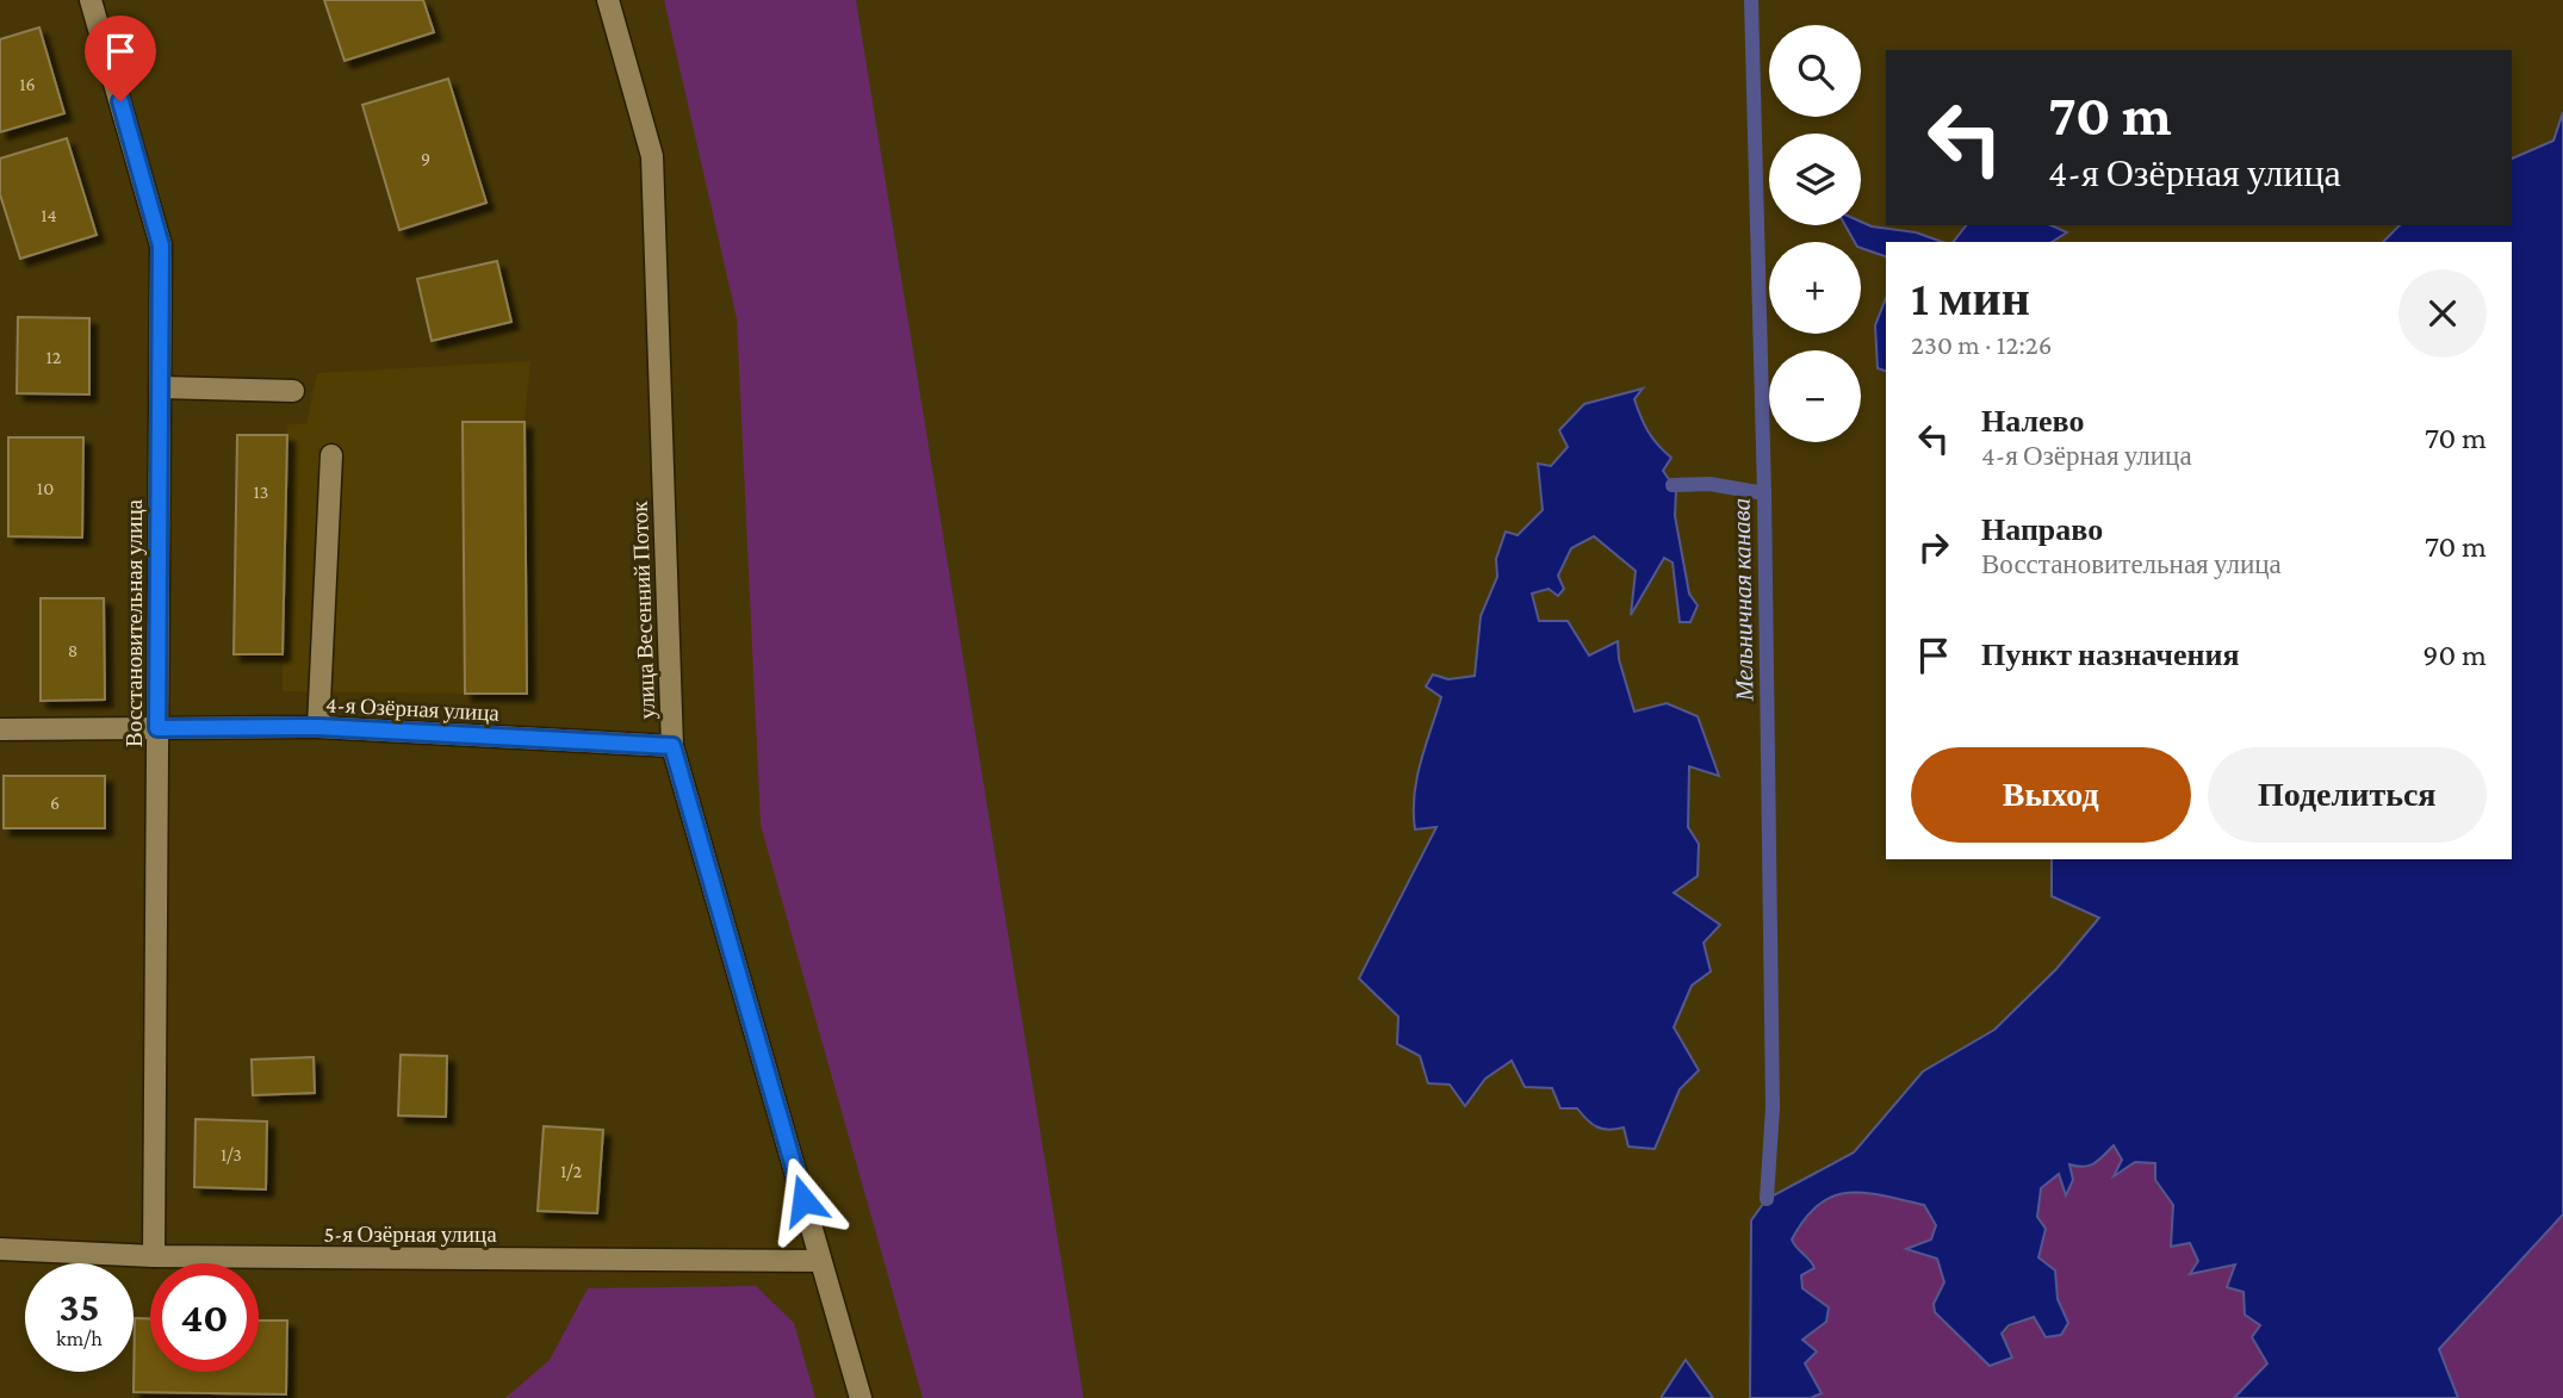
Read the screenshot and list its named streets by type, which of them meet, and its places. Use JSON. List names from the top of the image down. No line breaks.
{"streets":{"street":["улица Весенний Поток","Восстановительная улица","4-я Озёрная улица","5-я Озёрная улица"]},"crossings":[["улица Весенний Поток","4-я Озёрная улица"],["улица Весенний Поток","5-я Озёрная улица"],["Восстановительная улица","4-я Озёрная улица"],["Восстановительная улица","5-я Озёрная улица"]],"water":["Мельничная канава"],"house_numbers":["16","9","14","12","10","13","8","6","1/3","1/2"],"page":{"map_buttons":["+","−"],"turn":["70 m","4-я Озёрная улица"],"heading":["1 мин","230 m · 12:26"],"list":[{"name":"Налево","note":"4-я Озёрная улица","value":"70 m"},{"name":"Направо","note":"Восстановительная улица","value":"70 m"},{"name":"Пункт назначения","value":"90 m"}],"buttons":["Выход","Поделиться"],"speed":"35 km/h","limit":"40"}}
